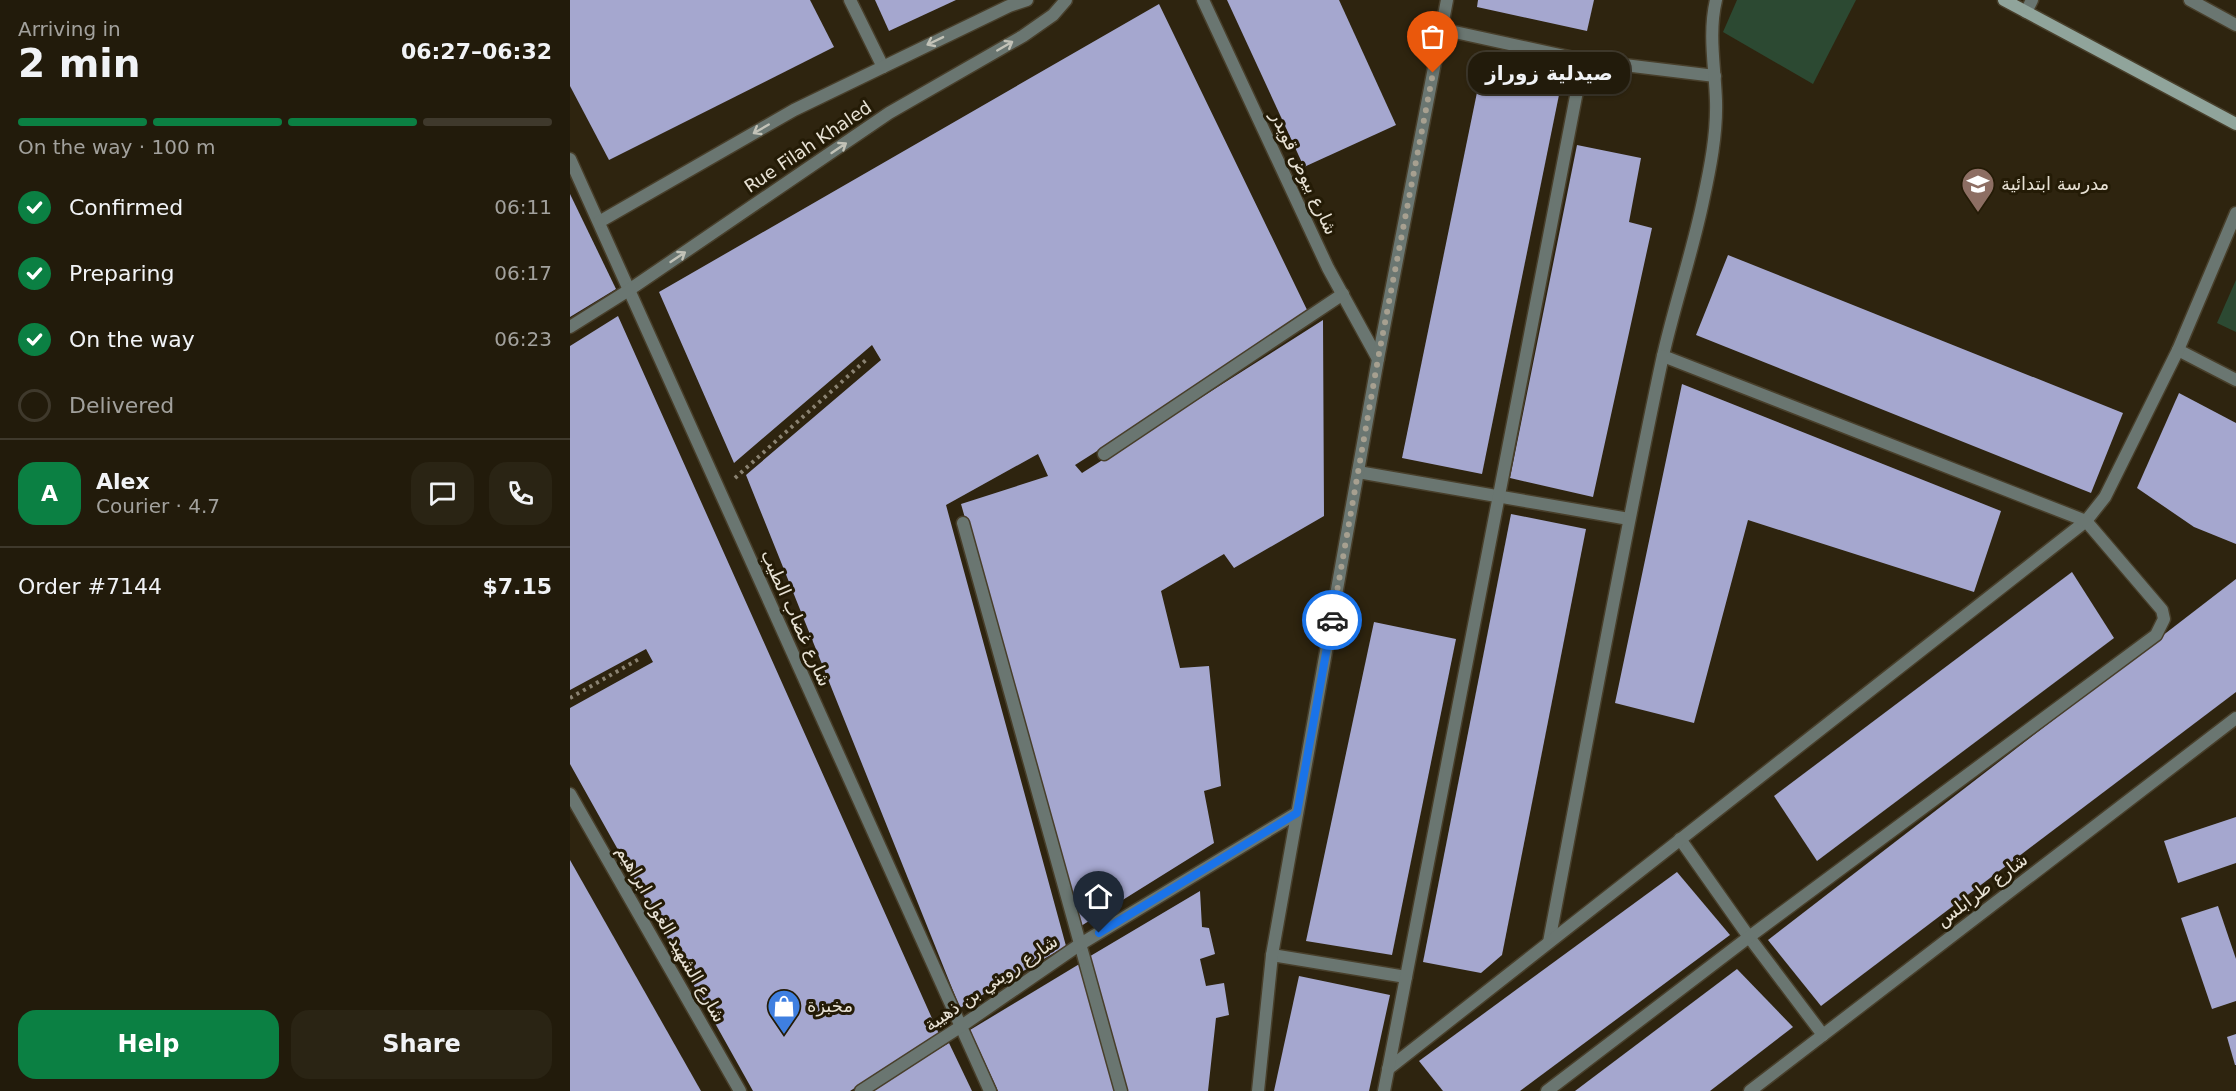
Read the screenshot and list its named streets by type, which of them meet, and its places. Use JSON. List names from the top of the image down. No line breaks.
{"streets":{"street":["Rue Filah Khaled","شارع بيوض قويدر","شارع غضاب الطيب","شارع طرابلس","شارع الشهيد الغول ابراهيم","شارع رويني بن ذهيبة"]},"crossings":[["Rue Filah Khaled","شارع غضاب الطيب"],["شارع غضاب الطيب","شارع رويني بن ذهيبة"]],"places":{"other":["صيدلية زوراز"],"school or university":["مدرسة ابتدائية"],"shop":["مخبزة"]},"page":{"heading":["2 min","Arriving in","06:27–06:32"],"panel":["Alex","Courier · 4.7","Order #7144","$7.15"],"bubble":"صيدلية زوراز","bar":"On the way · 100 m","list":[["Confirmed","06:11"],["Preparing","06:17"],["On the way","06:23"],"Delivered"],"round":"A","buttons":["Help","Share"]}}
